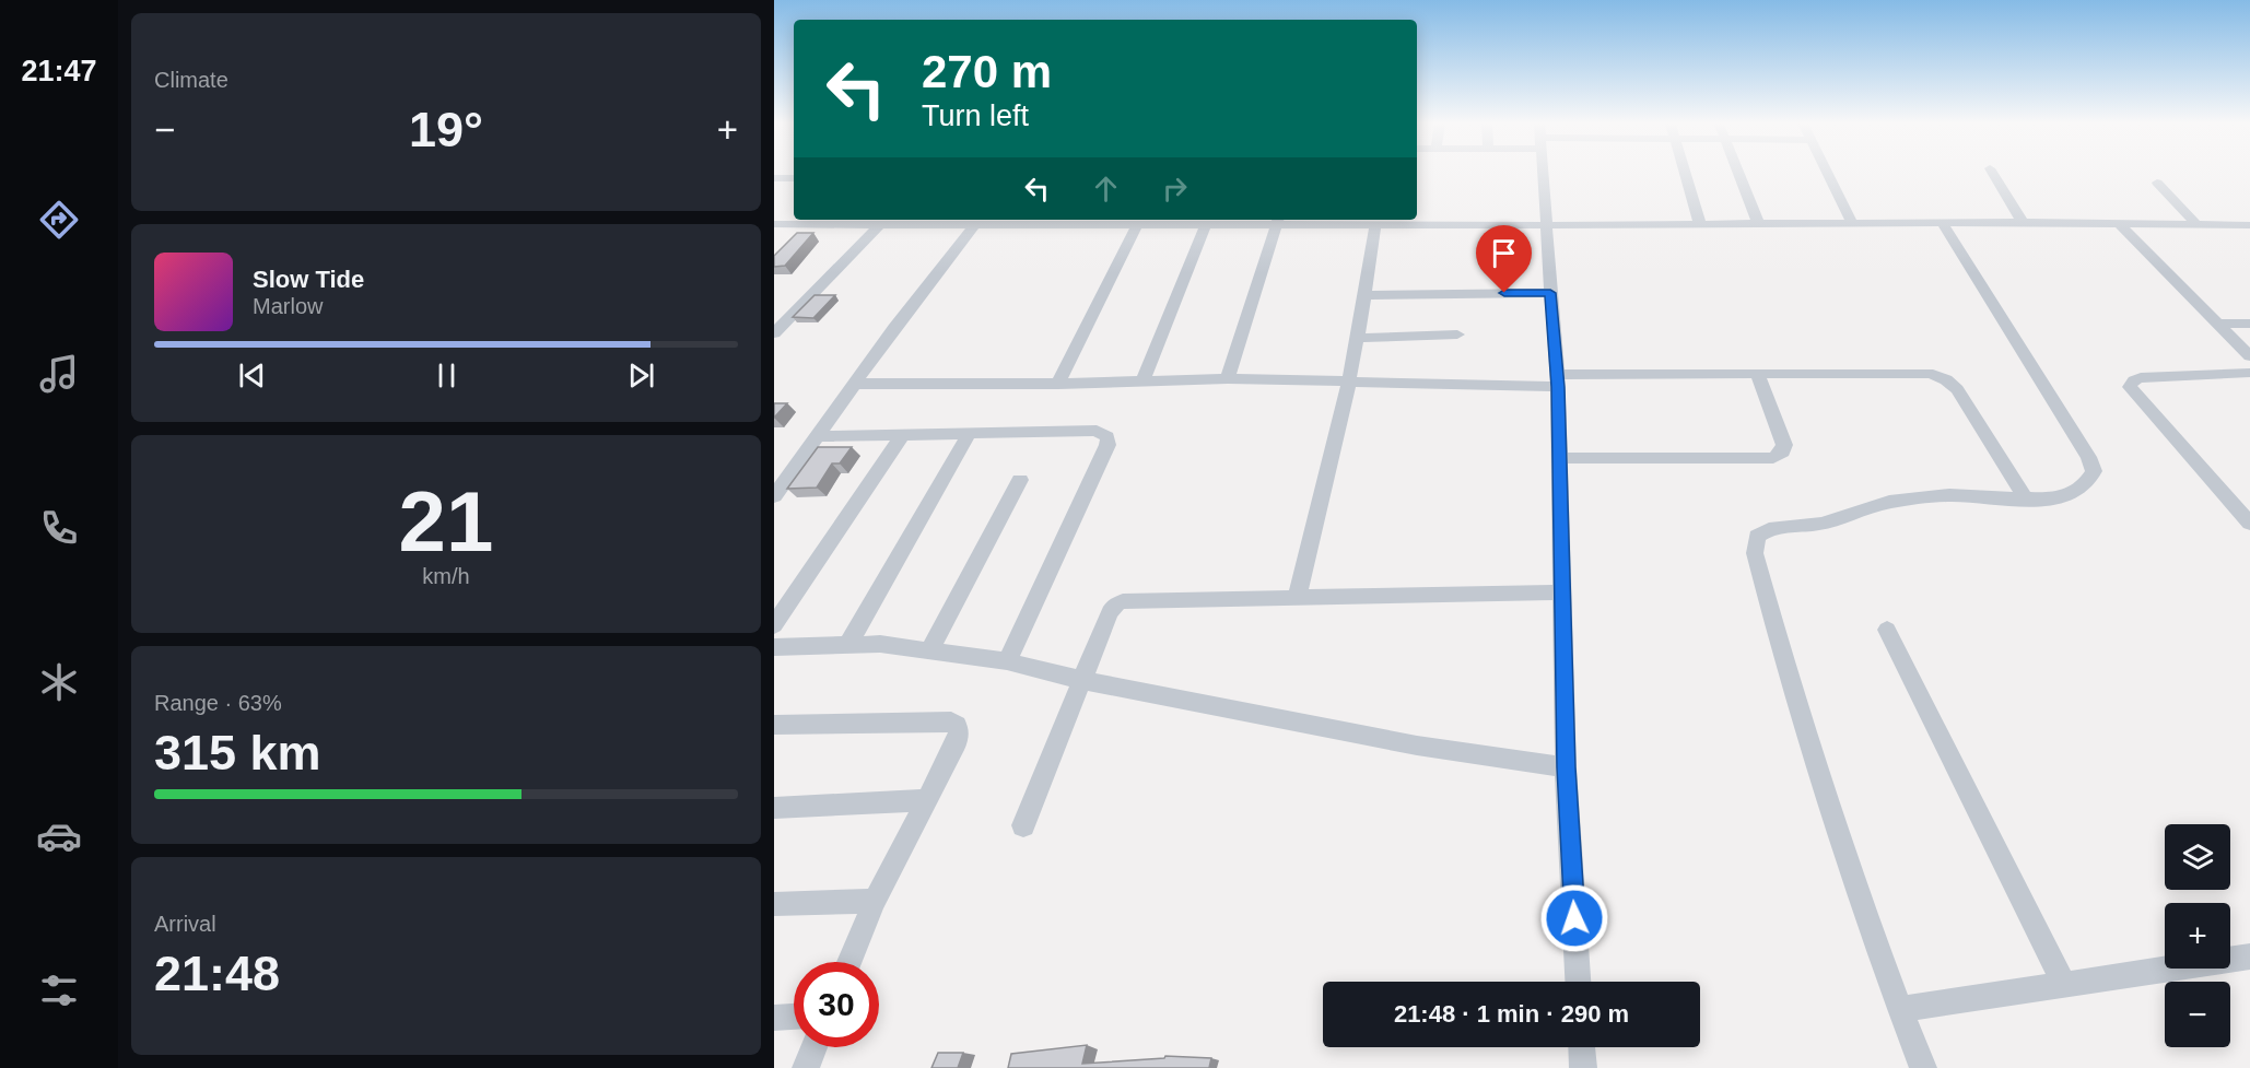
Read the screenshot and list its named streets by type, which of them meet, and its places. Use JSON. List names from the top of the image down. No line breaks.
{"page":{"tabs":"21:47","tile":["Climate",["21","km/h"],["Range · 63%","315 km"],["Arrival","21:48"]],"turn":["270 m","Turn left"],"heat":["−","19°","+"],"song":["Slow Tide","Marlow"],"map_buttons":["+","−"],"limit":"30","trip":"21:48 · 1 min · 290 m"}}
